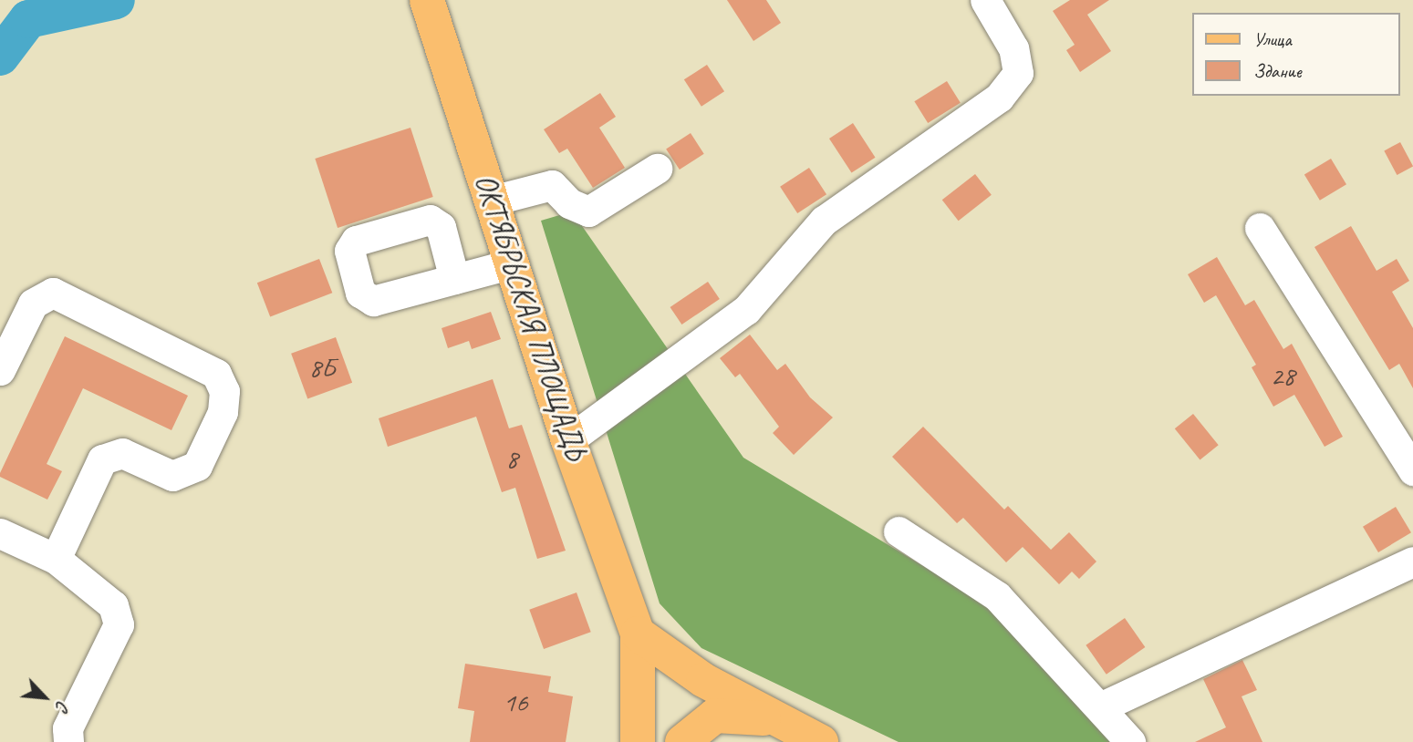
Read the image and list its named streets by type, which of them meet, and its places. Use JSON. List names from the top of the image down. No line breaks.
{"streets":{"main road":["ОКТЯБРЬСКАЯ ПЛОЩАДЬ"]},"house_numbers":["8Б","28","8","16"],"legend":["Улица","Здание"],"north":"bottom right"}
